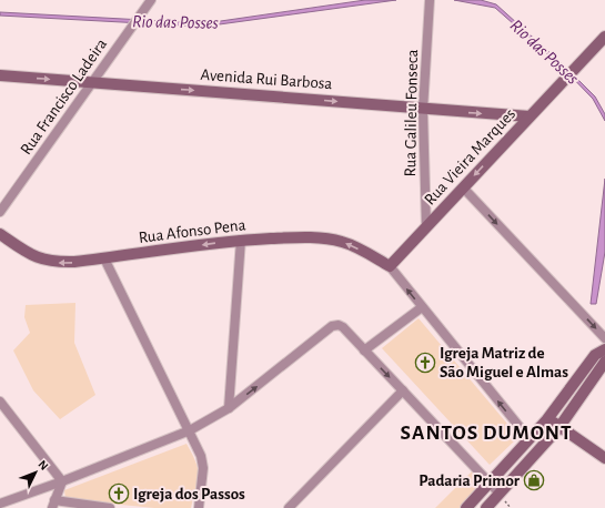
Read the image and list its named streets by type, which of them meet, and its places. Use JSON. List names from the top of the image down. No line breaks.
{"streets":{"main road":["Avenida Rui Barbosa","Rua Vieira Marques","Rua Afonso Pena"],"street":["Rua Francisco Ladeira","Rua Galileu Fonseca"]},"crossings":[["Avenida Rui Barbosa","Rua Francisco Ladeira"],["Avenida Rui Barbosa","Rua Galileu Fonseca"],["Avenida Rui Barbosa","Rua Vieira Marques"],["Rua Galileu Fonseca","Rua Vieira Marques"],["Rua Vieira Marques","Rua Afonso Pena"]],"one_way":["Avenida Rui Barbosa","Rua Afonso Pena"],"districts":["SANTOS DUMONT"],"water":["Rio das Posses"],"places":{"church":["Igreja Matriz de São Miguel e Almas","Igreja dos Passos"],"shop":["Padaria Primor"]},"north":"top right"}
